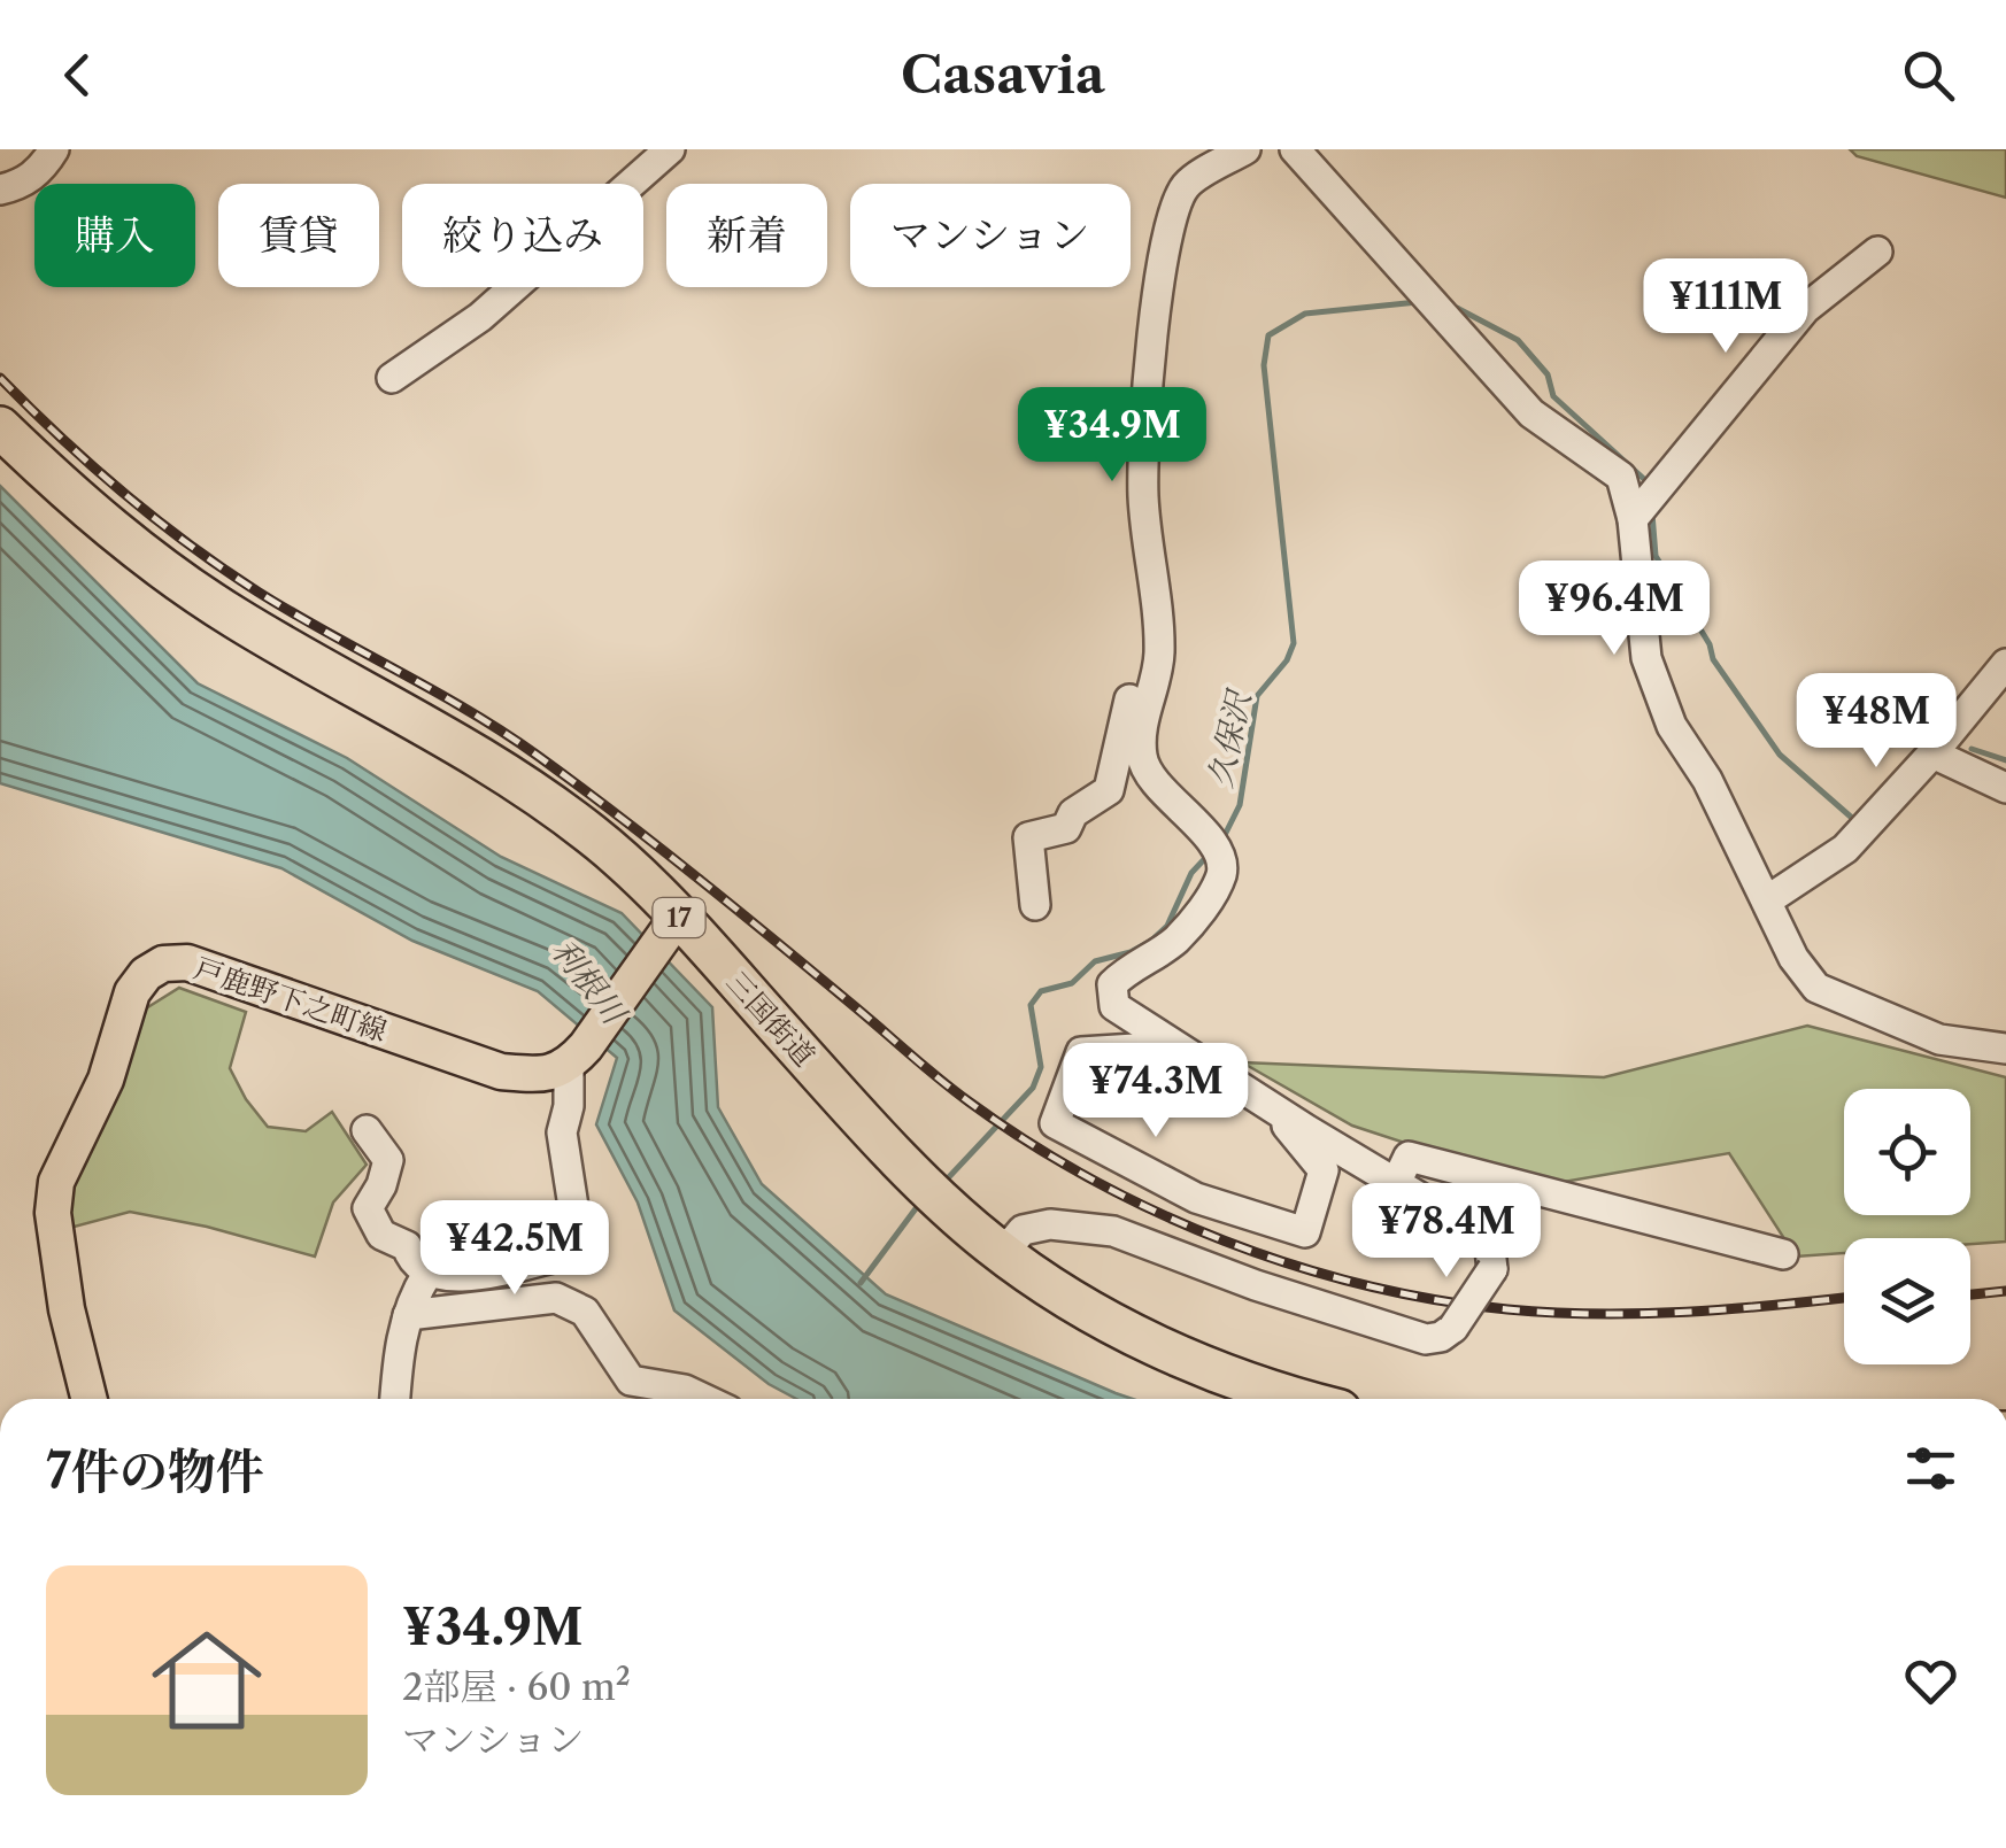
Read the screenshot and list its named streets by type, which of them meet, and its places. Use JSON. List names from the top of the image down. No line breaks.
{"streets":{"highway":["17","三国街道"],"main road":["戸鹿野下之町線"]},"water":["久保沢","利根川"],"page":{"header":"Casavia","chip":["購入","賃貸","絞り込み","新着","マンション"],"price":["¥111M","¥34.9M","¥96.4M","¥48M","¥74.3M","¥78.4M","¥42.5M"],"heading":"7件の物件","list":[{"name":"¥34.9M","note":"2部屋 · 60 m² · マンション"}]}}
